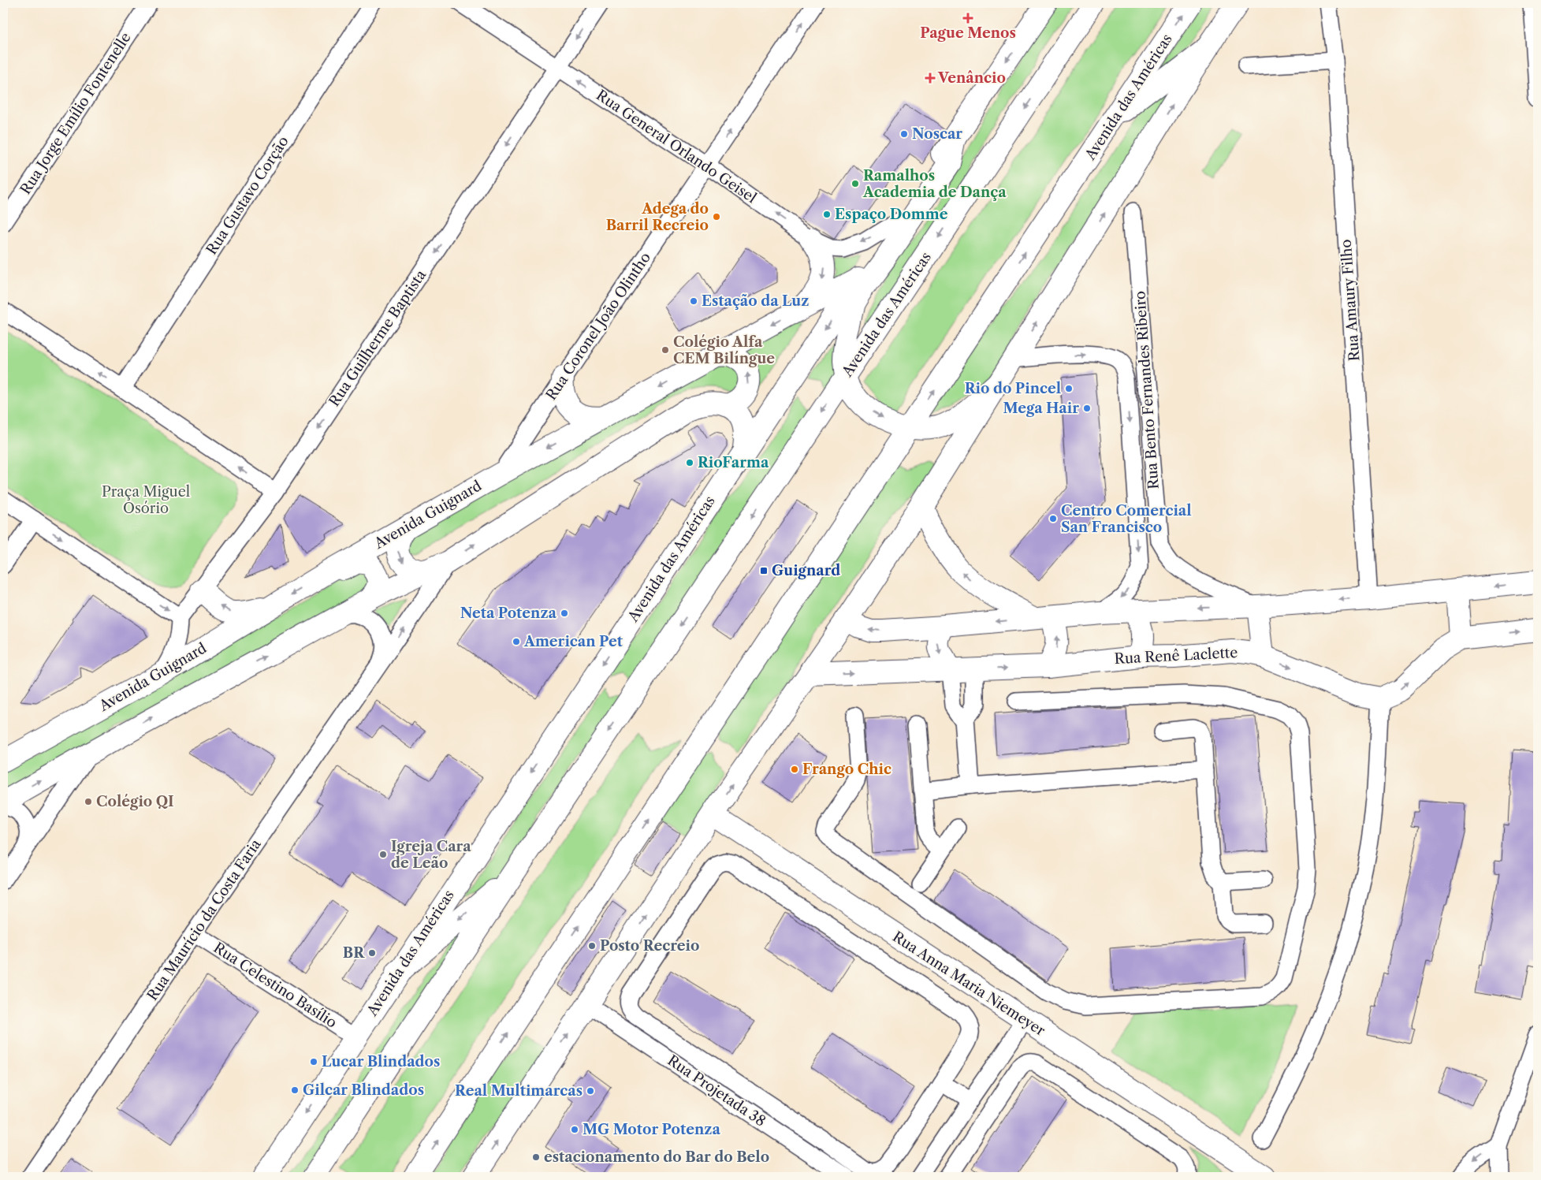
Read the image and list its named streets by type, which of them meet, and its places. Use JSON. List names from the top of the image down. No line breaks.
{"streets":{"main road":["Avenida das Américas","Avenida Guignard","Rua Renê Laclette","Rua Anna Maria Niemeyer"],"street":["Rua Jorge Emílio Fontenelle","Rua General Orlando Geisel","Rua Gustavo Corção","Rua Amaury Filho","Rua Coronel João Olintho","Rua Guilherme Baptista","Rua Bento Fernandes Ribeiro","Rua Maurício da Costa Faria","Rua Celestino Basílio","Rua Projetada 38"]},"crossings":[["Avenida das Américas","Rua General Orlando Geisel"],["Avenida das Américas","Avenida Guignard"],["Avenida das Américas","Rua Celestino Basílio"],["Rua General Orlando Geisel","Rua Coronel João Olintho"],["Rua General Orlando Geisel","Rua Guilherme Baptista"],["Rua Coronel João Olintho","Avenida Guignard"],["Rua Maurício da Costa Faria","Rua Celestino Basílio"]],"one_way":["Rua General Orlando Geisel","Rua Guilherme Baptista"],"parks":["Praça Miguel Osório"],"places":{"health":["Pague Menos","Venâncio"],"other":["Noscar","Ramalhos Academia de Dança","Espaço Domme","Adega do Barril Recreio","Estação da Luz","Colégio Alfa CEM Bilíngue","Rio do Pincel","Mega Hair","RioFarma","Centro Comercial San Francisco","Neta Potenza","American Pet","Frango Chic","Colégio QI","Igreja Cara de Leão","Posto Recreio","BR","Lucar Blindados","Gilcar Blindados","Real Multimarcas","MG Motor Potenza","estacionamento do Bar do Belo"],"transit":["Guignard"]}}
